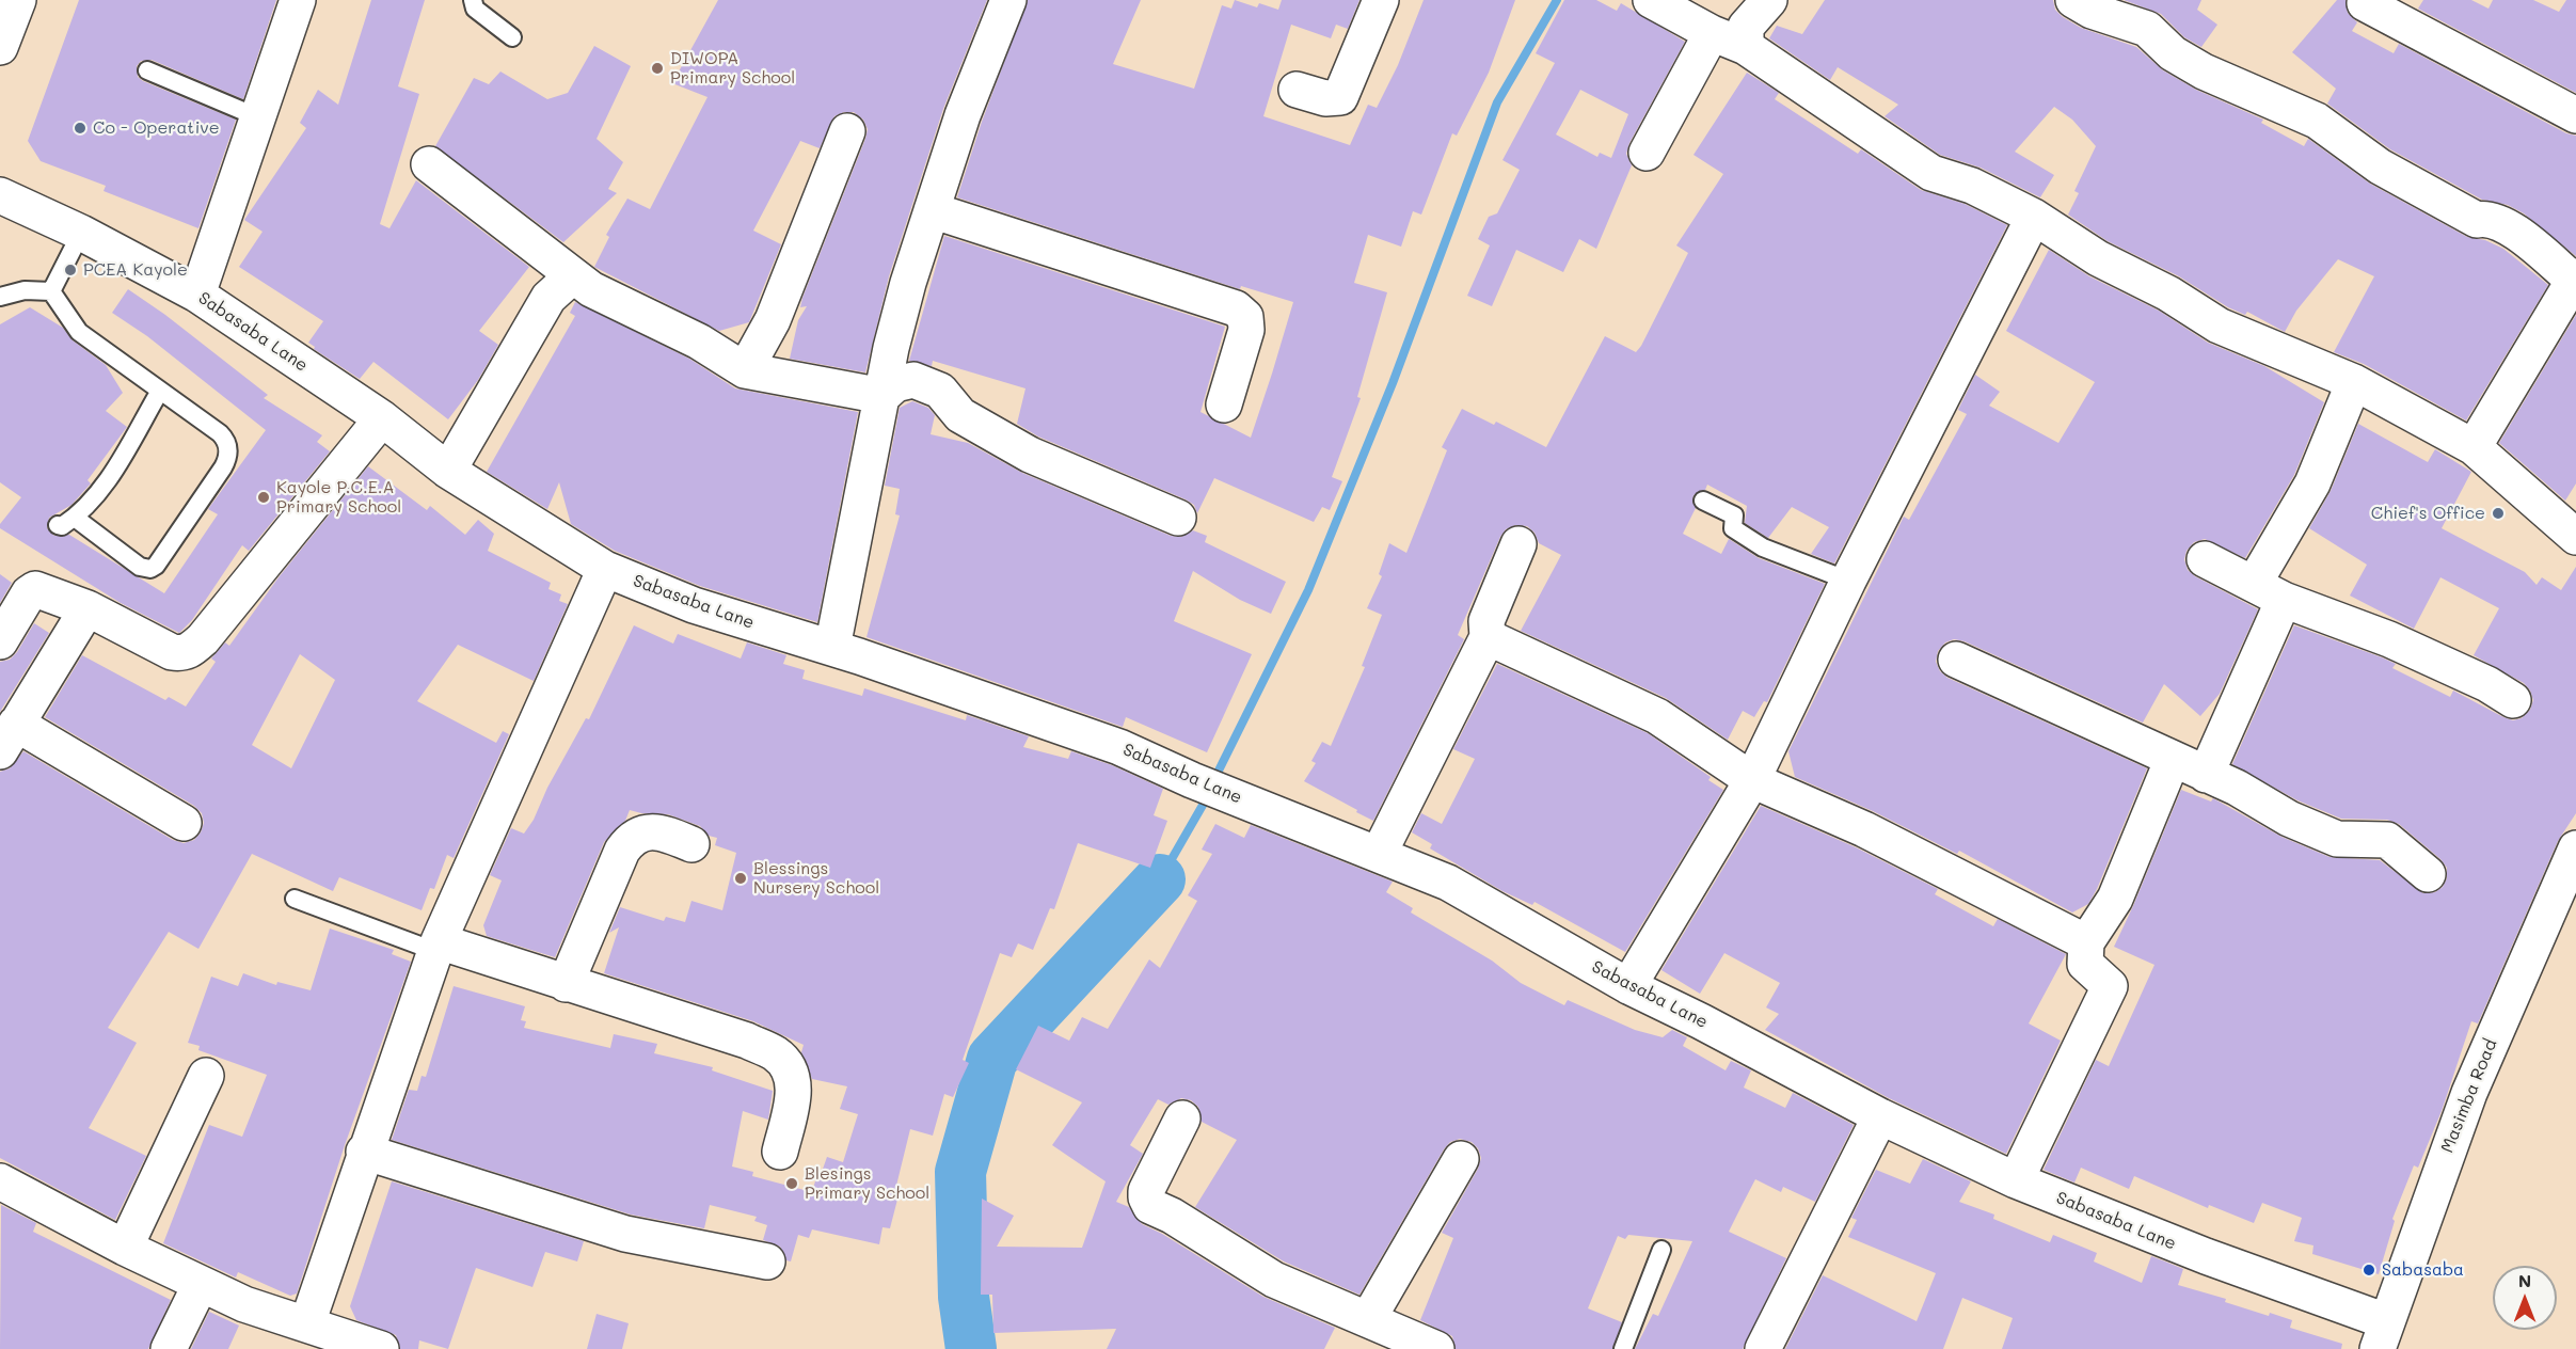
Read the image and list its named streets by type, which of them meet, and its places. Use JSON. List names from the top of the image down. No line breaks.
{"streets":{"street":["Sabasaba Lane","Masimba Road"]},"crossings":[["Sabasaba Lane","Masimba Road"]],"places":["DIWOPA Primary School","Co - Operative","PCEA Kayole","Kayole P.C.E.A Primary School","Chief's Office","Blessings Nursery School","Blesings Primary School","Sabasaba"],"north":"top"}
